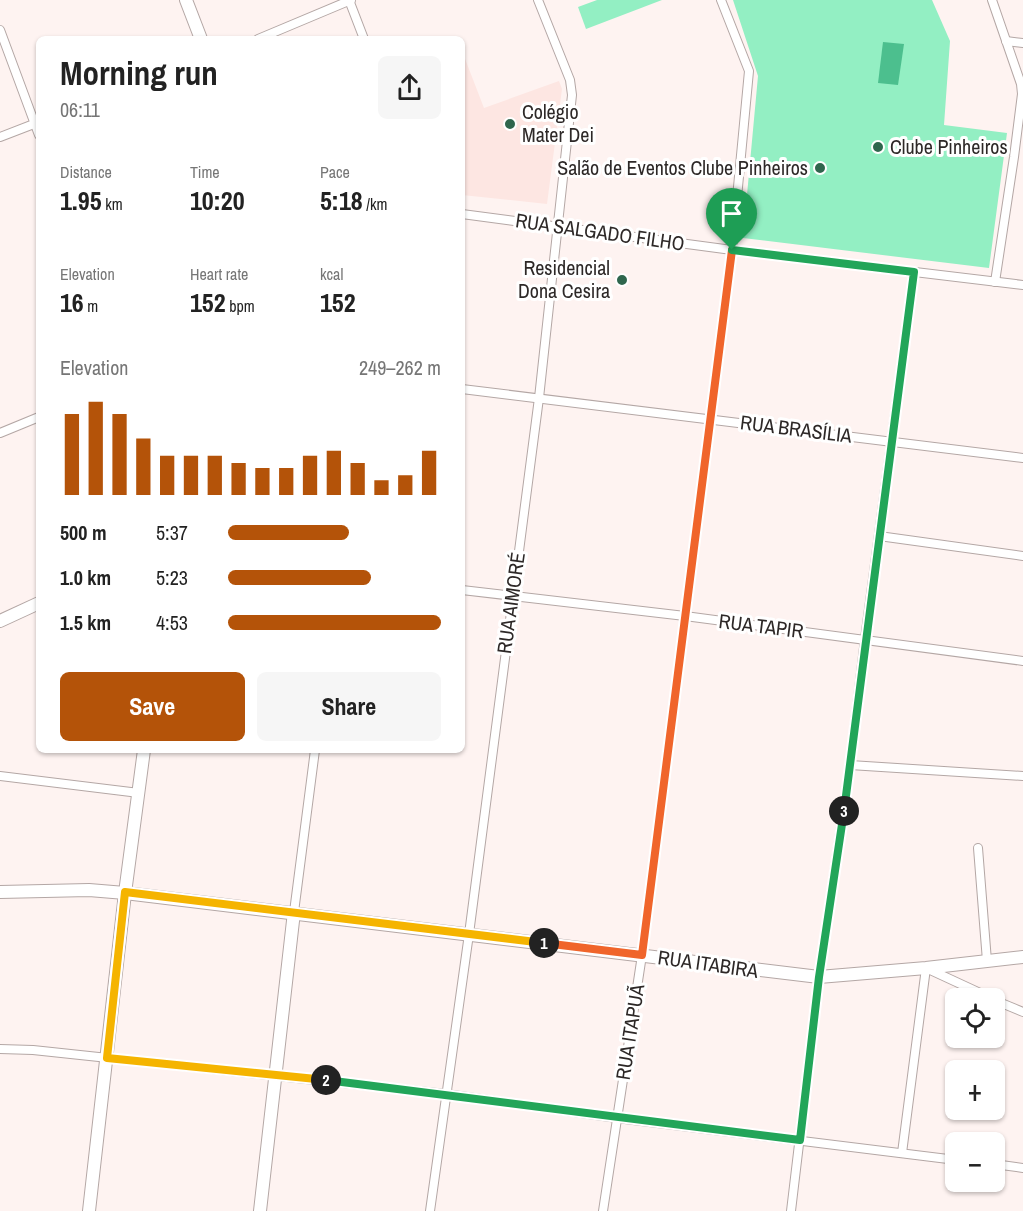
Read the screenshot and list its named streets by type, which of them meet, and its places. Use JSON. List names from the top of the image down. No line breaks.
{"streets":{"street":["RUA SALGADO FILHO","RUA BRASÍLIA","RUA AIMORÉ","RUA TAPIR","RUA ITABIRA","RUA ITAPUÃ"]},"crossings":[["RUA SALGADO FILHO","RUA AIMORÉ"],["RUA SALGADO FILHO","RUA ITAPUÃ"],["RUA BRASÍLIA","RUA AIMORÉ"],["RUA BRASÍLIA","RUA ITAPUÃ"],["RUA AIMORÉ","RUA TAPIR"],["RUA AIMORÉ","RUA ITABIRA"],["RUA TAPIR","RUA ITAPUÃ"],["RUA ITABIRA","RUA ITAPUÃ"]],"places":["Colégio Mater Dei","Clube Pinheiros","Salão de Eventos Clube Pinheiros","Residencial Dona Cesira"],"page":{"heading":["Morning run","06:11"],"stats":[["Distance","1.95 km"],["Time","10:20"],["Pace","5:18 /km"],["Elevation","16 m"],["Heart rate","152 bpm"],["kcal","152"]],"chart":["Elevation","249–262 m"],"list":[{"name":"500 m","note":"5:37"},{"name":"1.0 km","note":"5:23"},{"name":"1.5 km","note":"4:53"}],"buttons":["Save","Share"],"pins":["3","1","2"],"map_buttons":["+","−"]}}
